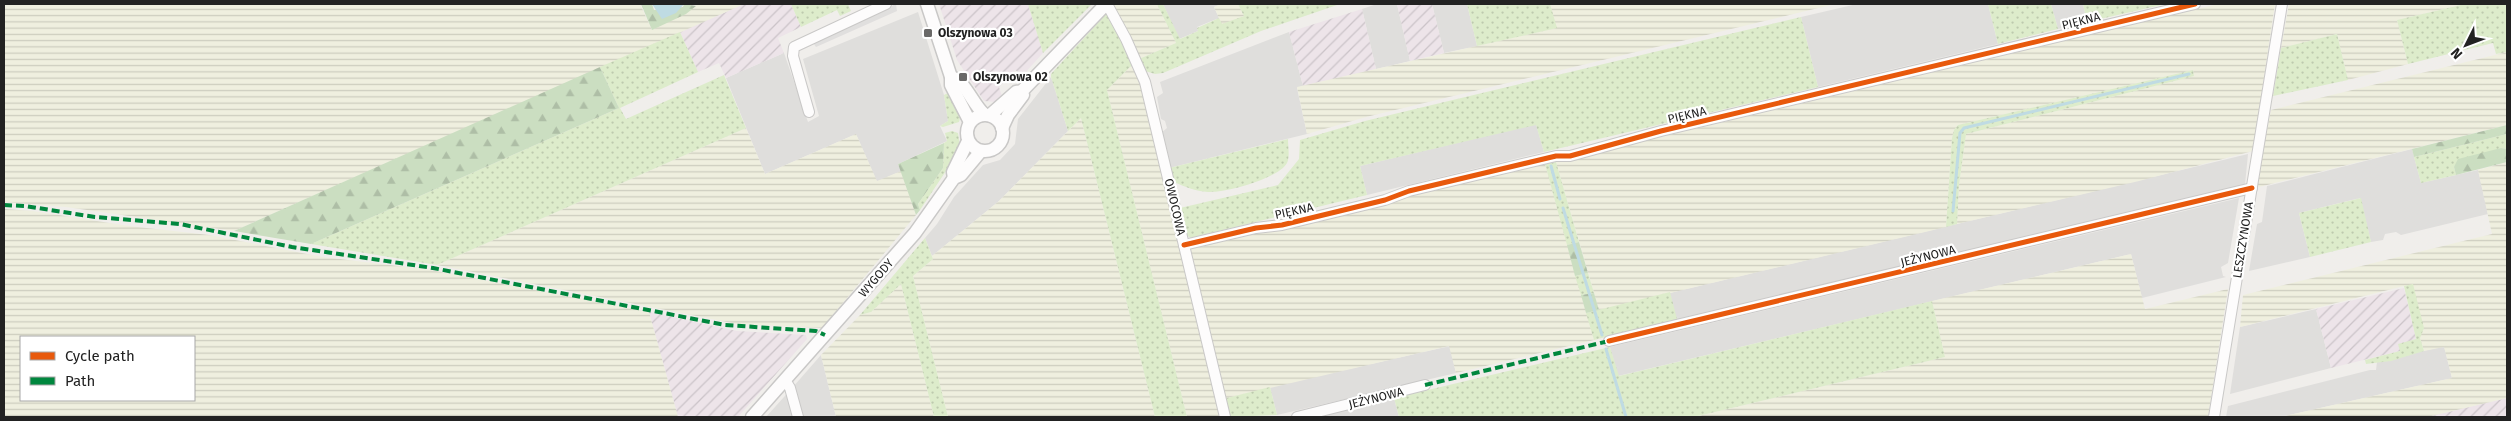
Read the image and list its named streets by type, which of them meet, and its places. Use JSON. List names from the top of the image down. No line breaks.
{"streets":{"street":["PIĘKNA","OWOCOWA","LESZCZYNOWA","JEŻYNOWA","WYGODY"]},"crossings":[["PIĘKNA","OWOCOWA"],["LESZCZYNOWA","JEŻYNOWA"]],"places":{"transit":["Olszynowa 03","Olszynowa 02"]},"legend":["Cycle path","Path"],"north":"bottom left"}
